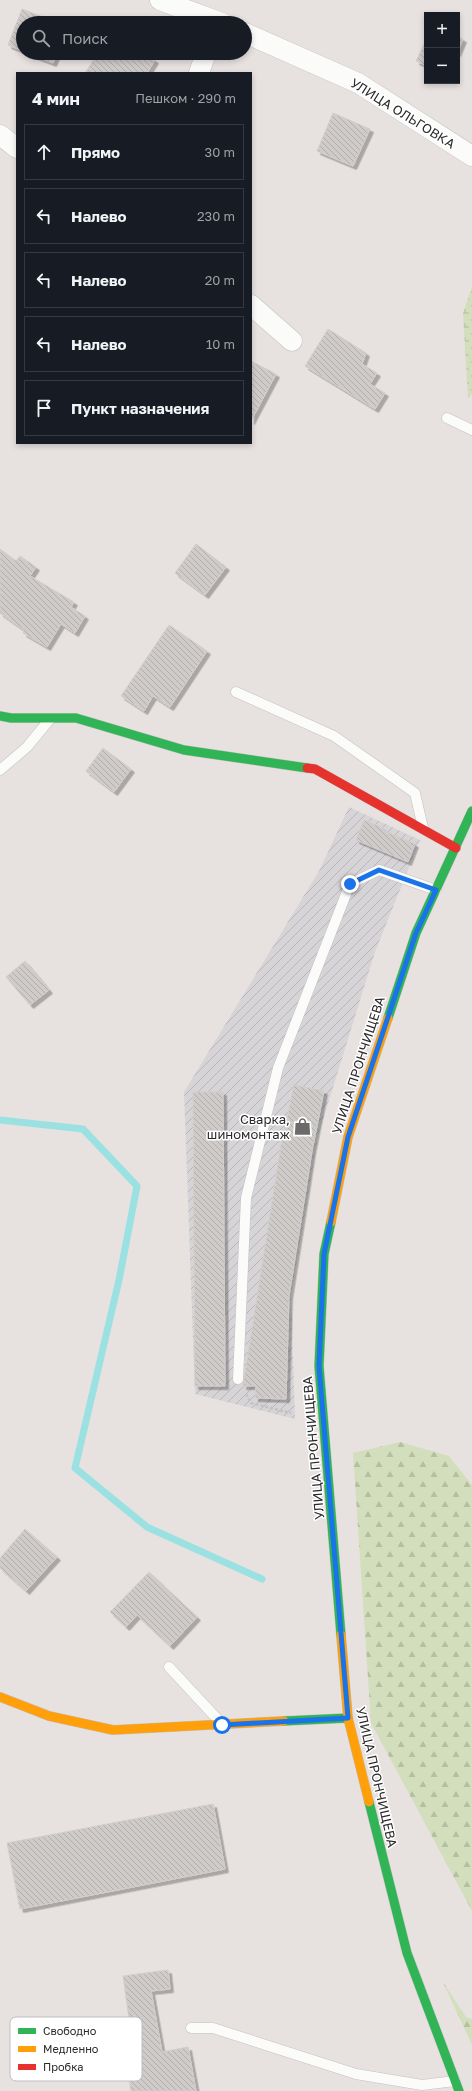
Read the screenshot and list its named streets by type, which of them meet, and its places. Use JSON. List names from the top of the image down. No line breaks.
{"streets":{"street":["УЛИЦА ОЛЬГОВКА","УЛИЦА ПРОНЧИЩЕВА"]},"places":{"shop":["Сварка, шиномонтаж"]},"legend":["Свободно","Медленно","Пробка"],"page":{"map_buttons":["+","−"],"search":"Поиск","heading":["4 мин","Пешком · 290 m"],"list":[["Прямо","30 m"],["Налево","230 m"],["Налево","20 m"],["Налево","10 m"],"Пункт назначения"]}}
